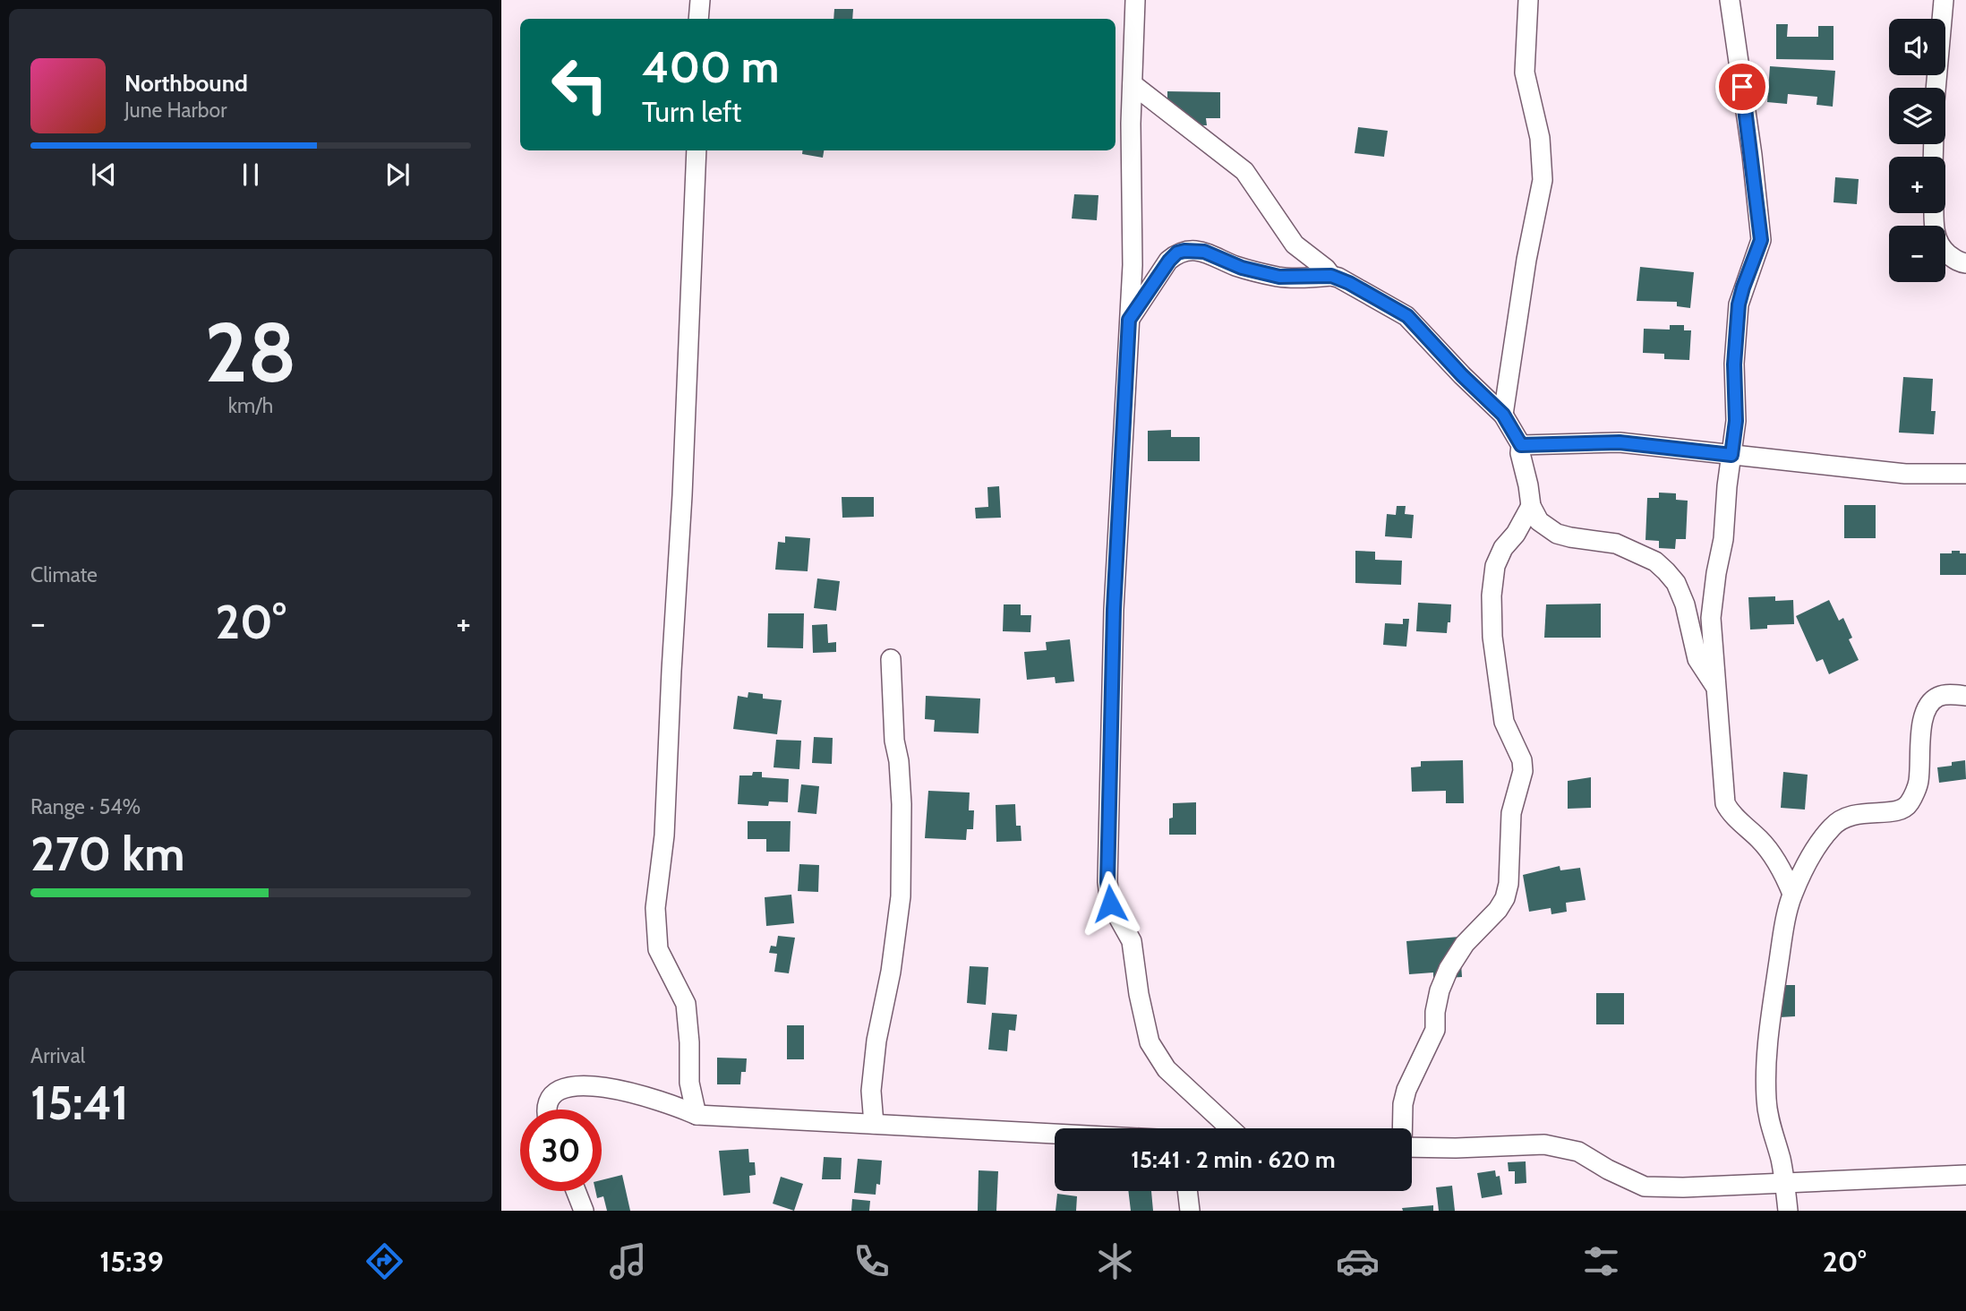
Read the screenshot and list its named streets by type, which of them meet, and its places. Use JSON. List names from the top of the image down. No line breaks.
{"page":{"map_buttons":["+","−"],"turn":["400 m","Turn left"],"song":["Northbound","June Harbor"],"tile":[["28","km/h"],"Climate",["Range · 54%","270 km"],["Arrival","15:41"]],"heat":["−","20°","+"],"limit":"30","trip":"15:41 · 2 min · 620 m","tabs":["15:39","20°"]}}
